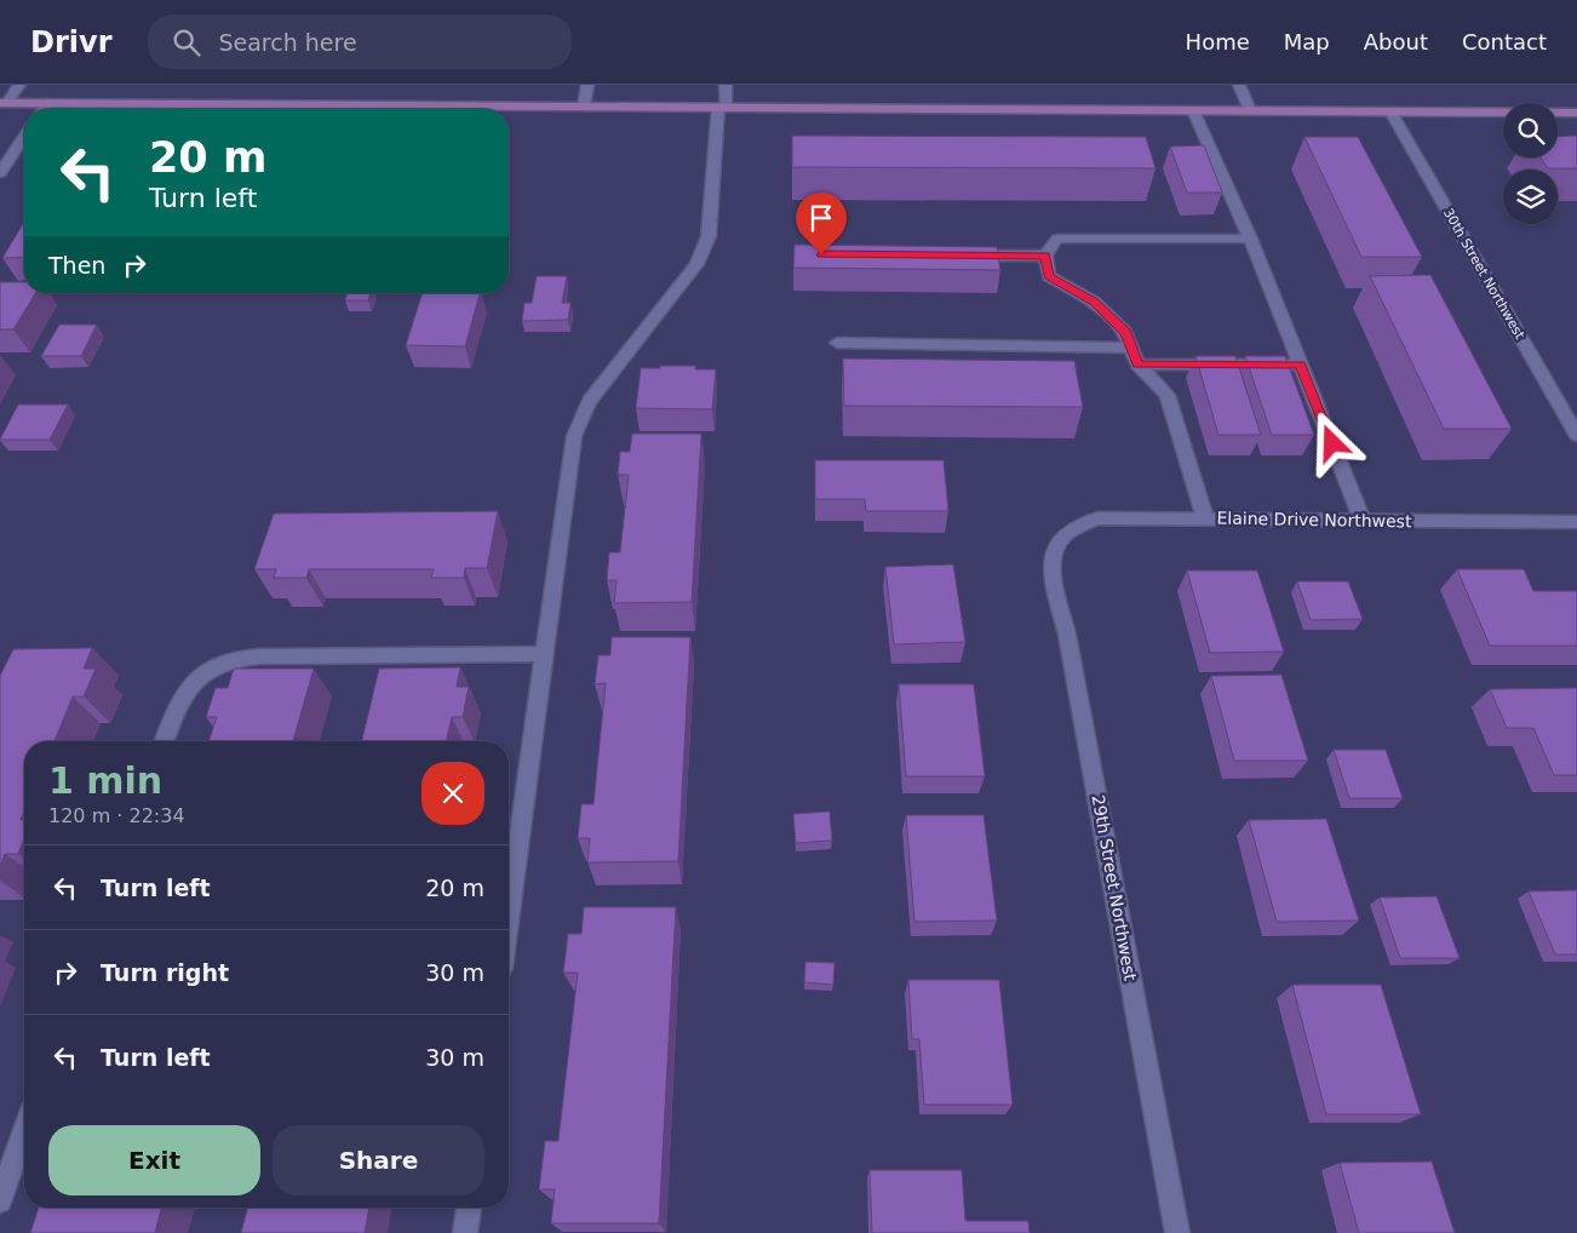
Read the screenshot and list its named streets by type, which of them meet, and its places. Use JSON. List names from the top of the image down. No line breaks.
{"streets":{"street":["30th Street Northwest","Elaine Drive Northwest","29th Street Northwest"]},"crossings":[["Elaine Drive Northwest","29th Street Northwest"]],"page":{"header":"Drivr","search":"Search here","nav":["Home","Map","About","Contact"],"turn":["20 m","Turn left"],"then":"Then","heading":["1 min","120 m · 22:34"],"list":[{"name":"Turn left","value":"20 m"},{"name":"Turn right","value":"30 m"},{"name":"Turn left","value":"30 m"}],"buttons":["Exit","Share"]}}
